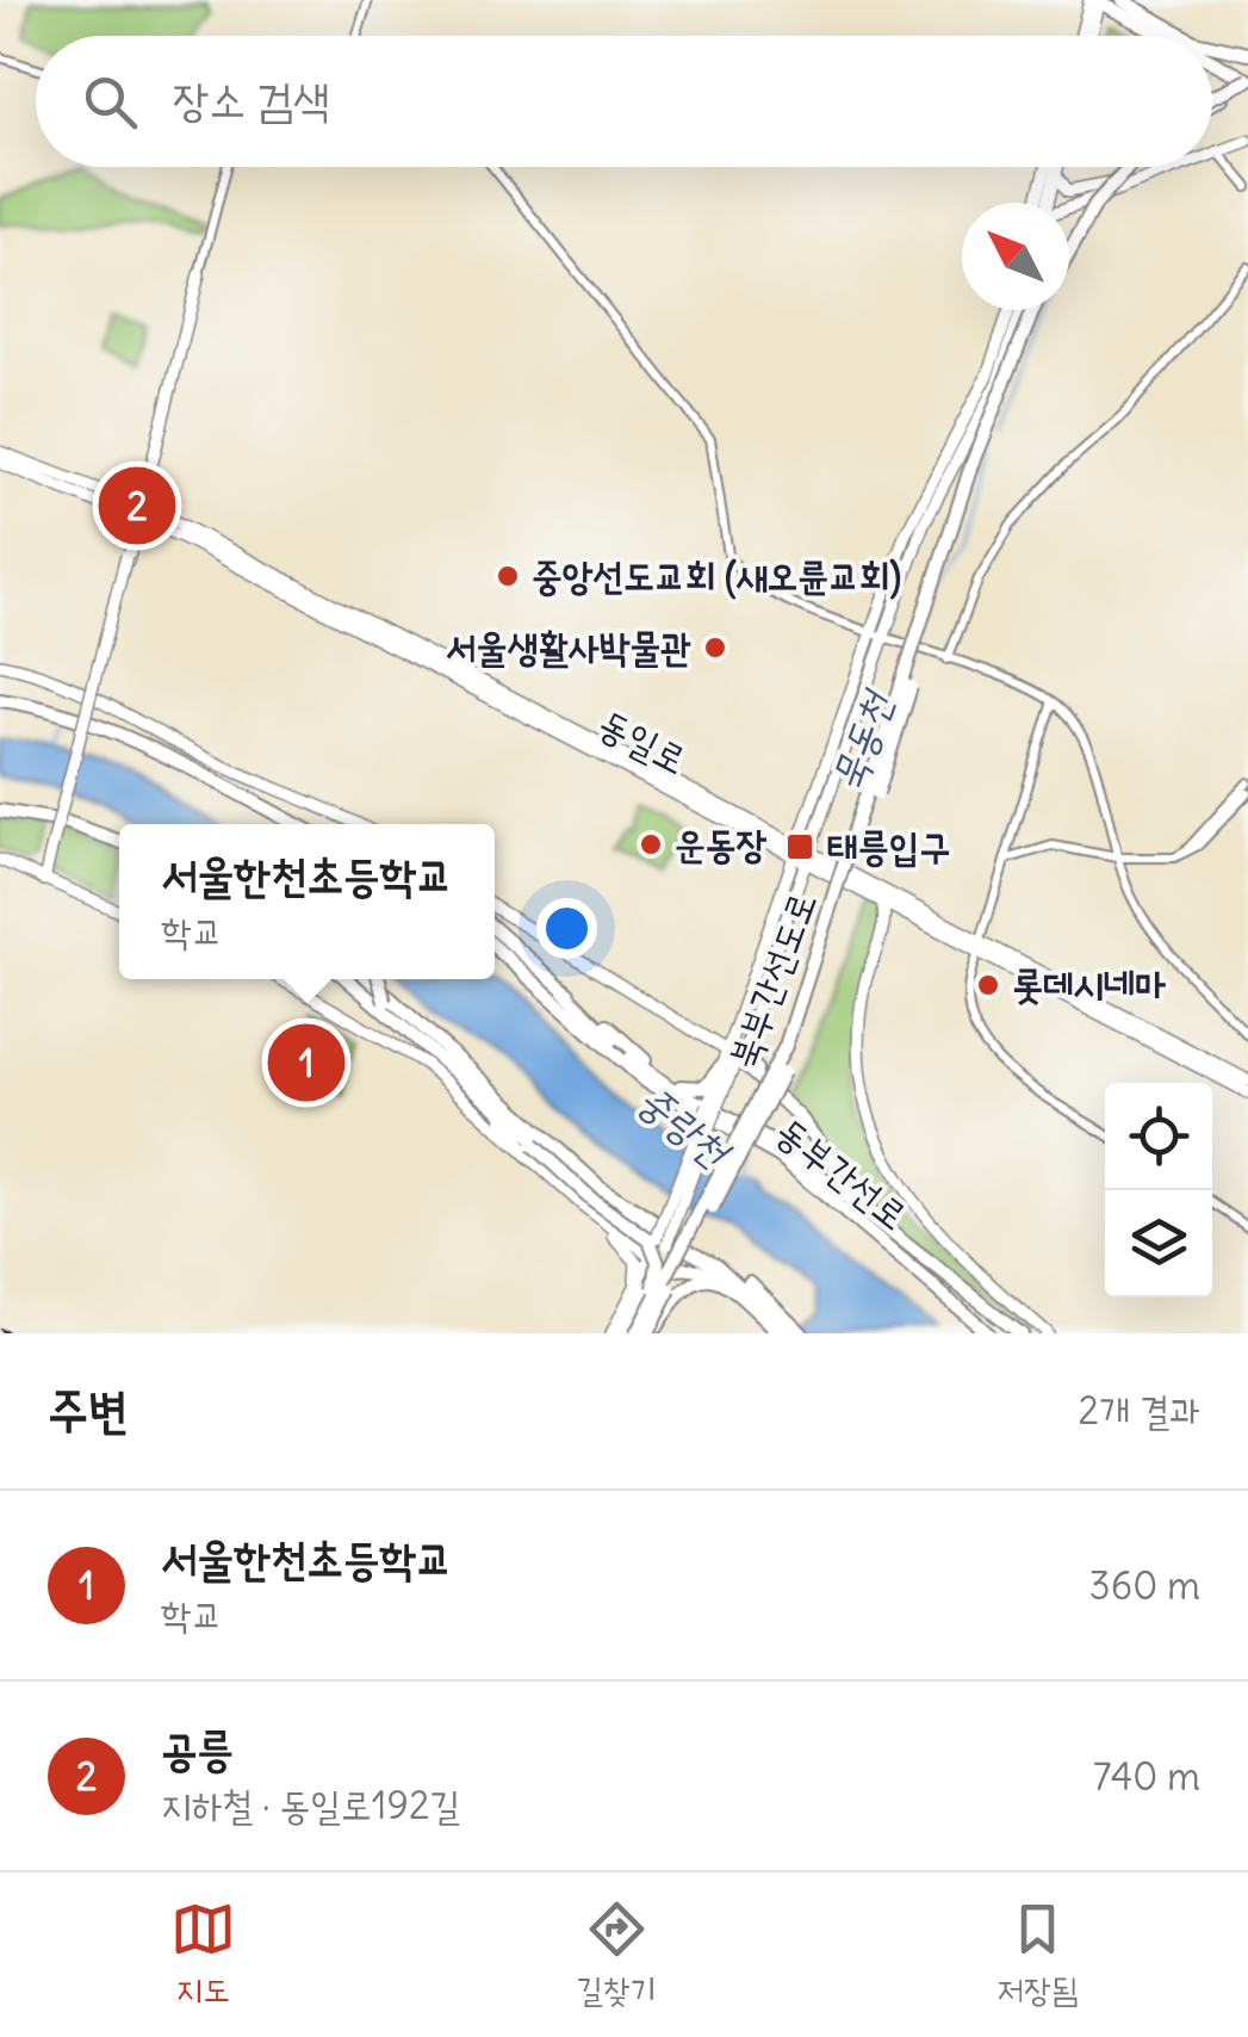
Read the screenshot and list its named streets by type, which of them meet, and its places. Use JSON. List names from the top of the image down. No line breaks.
{"streets":{"highway":["북부간선도로","동부간선로"],"main road":["동일로"]},"water":["묵동천","중랑천"],"places":{"other":["중앙선도교회 (새오륜교회)","서울생활사박물관","운동장","롯데시네마"],"transit":["태릉입구"]},"north":"top left","page":{"search":"장소 검색","pins":["2","1"],"popup":["서울한천초등학교","학교"],"heading":["주변","2개 결과"],"list":[{"mark":"1","name":"서울한천초등학교","note":"학교","value":"360 m"},{"mark":"2","name":"공릉","note":"지하철 · 동일로192길","value":"740 m"}],"nav":["지도","길찾기","저장됨"]}}
